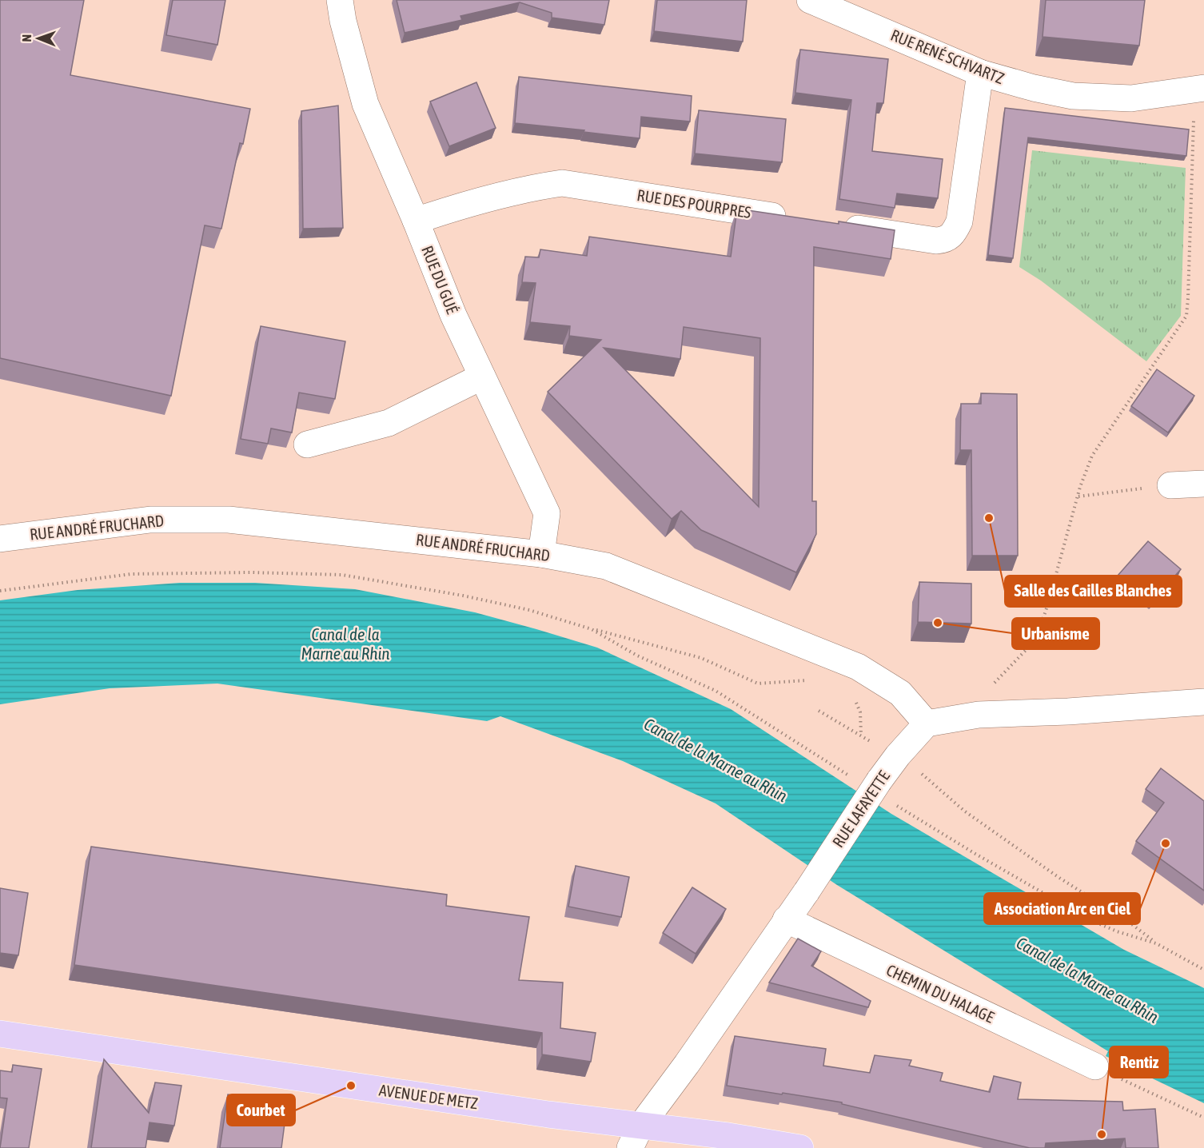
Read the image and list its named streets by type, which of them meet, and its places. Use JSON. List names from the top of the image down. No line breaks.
{"streets":{"main road":["AVENUE DE METZ"],"street":["RUE RENÉ SCHVARTZ","RUE DES POURPRES","RUE DU GUÉ","RUE ANDRÉ FRUCHARD","RUE LAFAYETTE","CHEMIN DU HALAGE"]},"crossings":[["RUE DES POURPRES","RUE DU GUÉ"],["RUE DU GUÉ","RUE ANDRÉ FRUCHARD"],["RUE ANDRÉ FRUCHARD","RUE LAFAYETTE"],["RUE LAFAYETTE","CHEMIN DU HALAGE"],["RUE LAFAYETTE","AVENUE DE METZ"]],"water":["Canal de la Marne au Rhin"],"places":["Salle des Cailles Blanches","Urbanisme","Association Arc en Ciel","Courbet","Rentiz"],"north":"left"}
